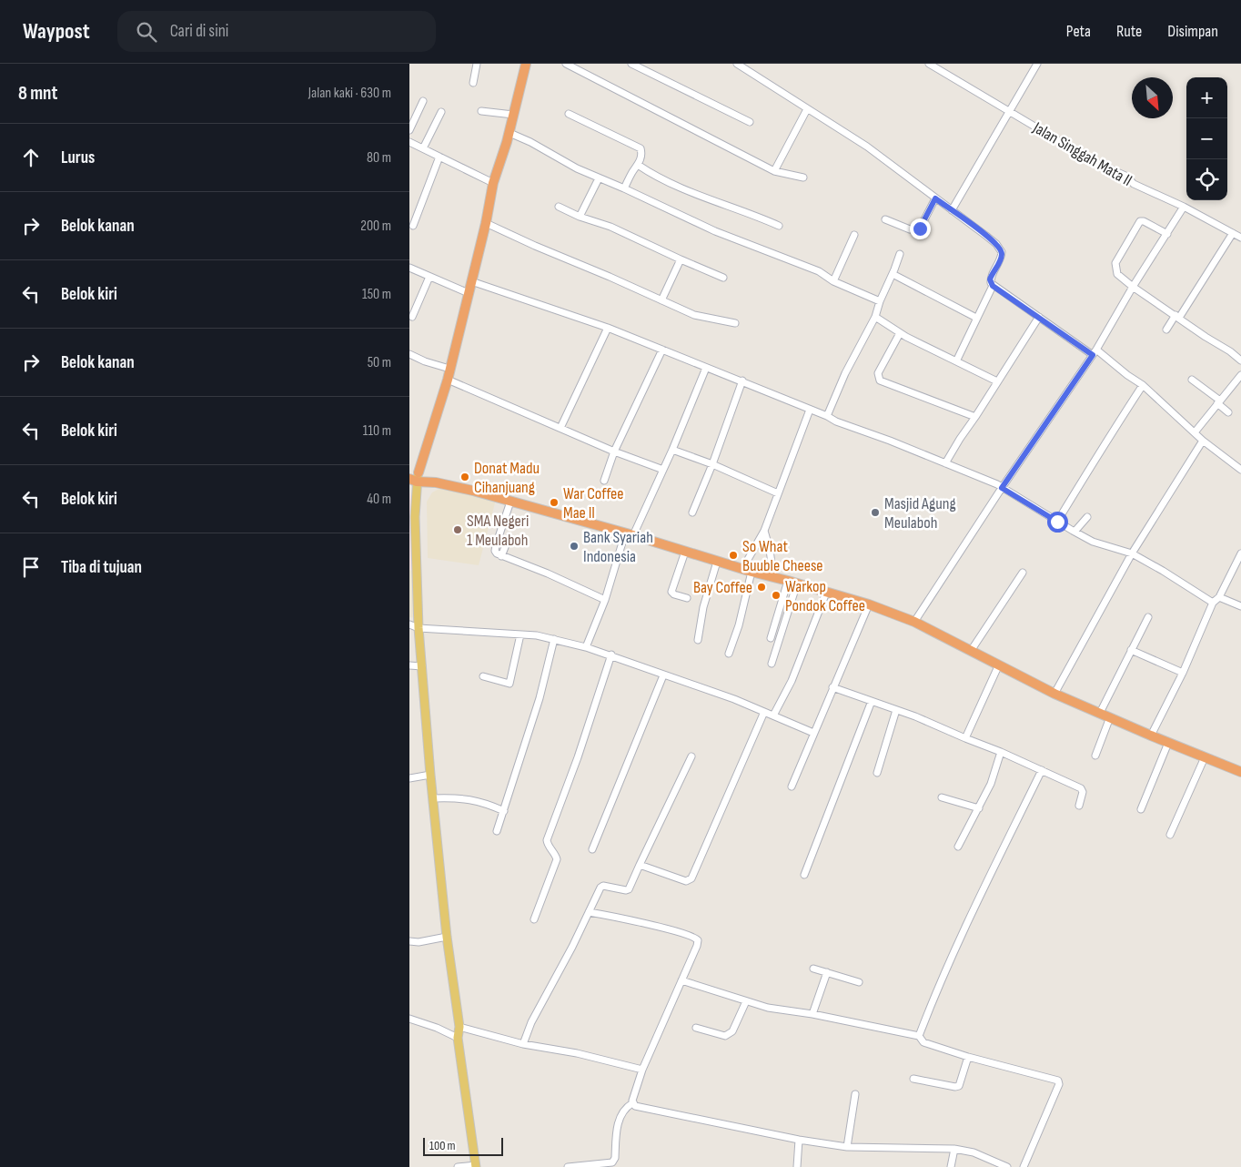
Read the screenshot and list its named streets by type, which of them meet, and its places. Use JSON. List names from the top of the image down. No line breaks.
{"streets":{"street":["Jalan Singgah Mata II"]},"places":["Donat Madu Cihanjuang","War Coffee Mae II","Masjid Agung Meulaboh","SMA Negeri 1 Meulaboh","Bank Syariah Indonesia","So What Buuble Cheese","Bay Coffee","Warkop Pondok Coffee"],"scale_bar":"100 m","north":"bottom right","page":{"header":"Waypost","search":"Cari di sini","nav":["Peta","Rute","Disimpan"],"heading":["8 mnt","Jalan kaki · 630 m"],"map_buttons":["+","−"],"list":[["Lurus","80 m"],["Belok kanan","200 m"],["Belok kiri","150 m"],["Belok kanan","50 m"],["Belok kiri","110 m"],["Belok kiri","40 m"],"Tiba di tujuan"],"scale":"100 m"}}
